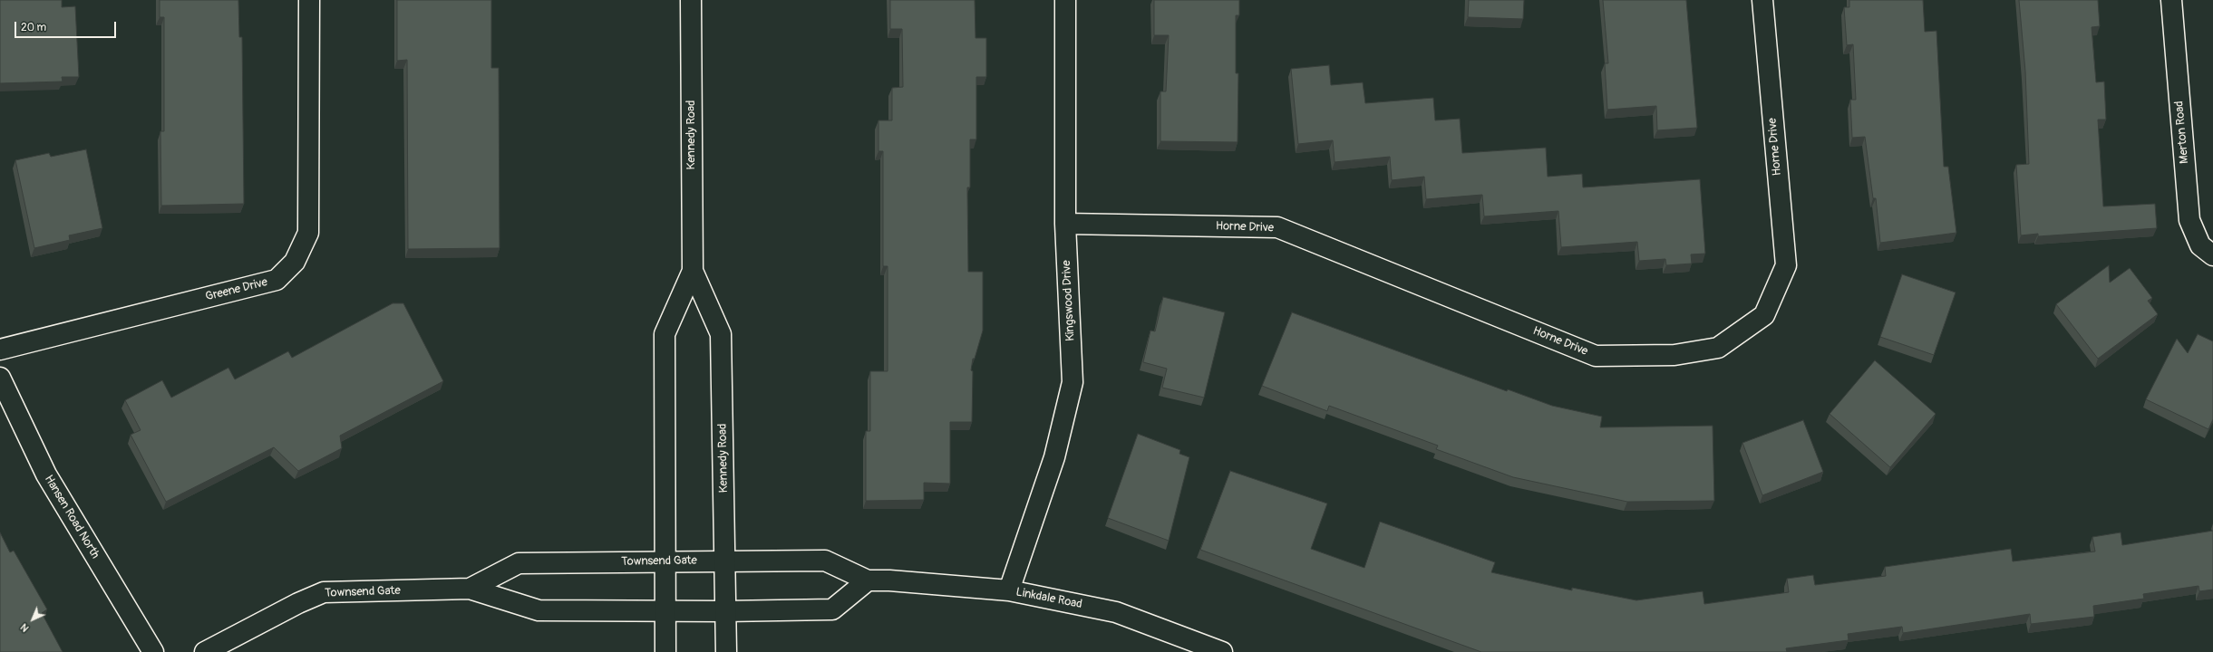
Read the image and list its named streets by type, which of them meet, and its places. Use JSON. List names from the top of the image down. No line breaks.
{"streets":{"street":["Merton Road","Kennedy Road","Horne Drive","Greene Drive","Kingswood Drive","Hansen Road North","Townsend Gate","Linkdale Road"]},"crossings":[["Kennedy Road","Townsend Gate"],["Kennedy Road","Linkdale Road"],["Horne Drive","Kingswood Drive"],["Kingswood Drive","Linkdale Road"],["Townsend Gate","Linkdale Road"]],"scale_bar":"20 m","north":"bottom left"}
